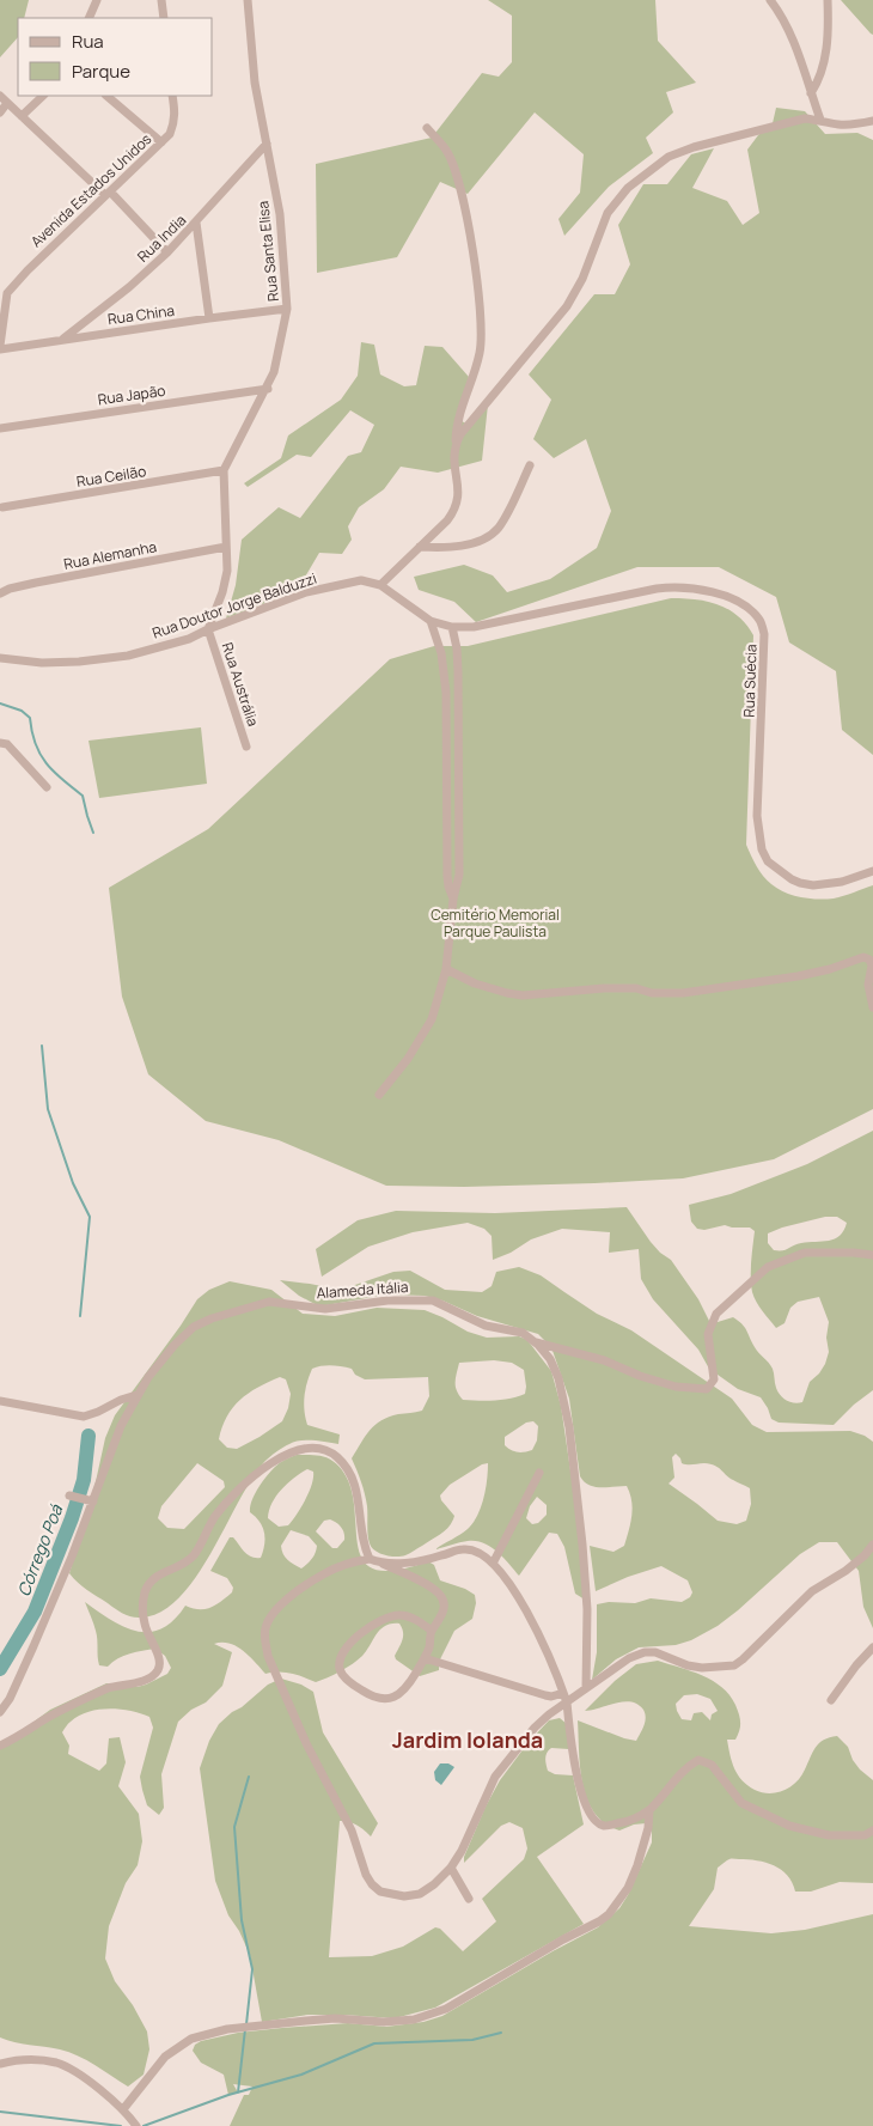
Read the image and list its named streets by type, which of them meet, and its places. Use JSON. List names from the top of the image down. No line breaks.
{"streets":{"street":["Avenida Estados Unidos","Rua India","Rua Santa Elisa","Rua China","Rua Japão","Rua Ceilão","Rua Alemanha","Rua Doutor Jorge Balduzzi","Rua Suécia","Rua Austrália","Alameda Itália"]},"crossings":[["Rua India","Rua Santa Elisa"],["Rua India","Rua China"],["Rua Santa Elisa","Rua China"],["Rua Santa Elisa","Rua Japão"],["Rua Santa Elisa","Rua Ceilão"],["Rua Doutor Jorge Balduzzi","Rua Austrália"]],"districts":["Jardim Iolanda"],"water":["Córrego Poá"],"parks":["Cemitério Memorial Parque Paulista"],"legend":["Rua","Parque"]}
